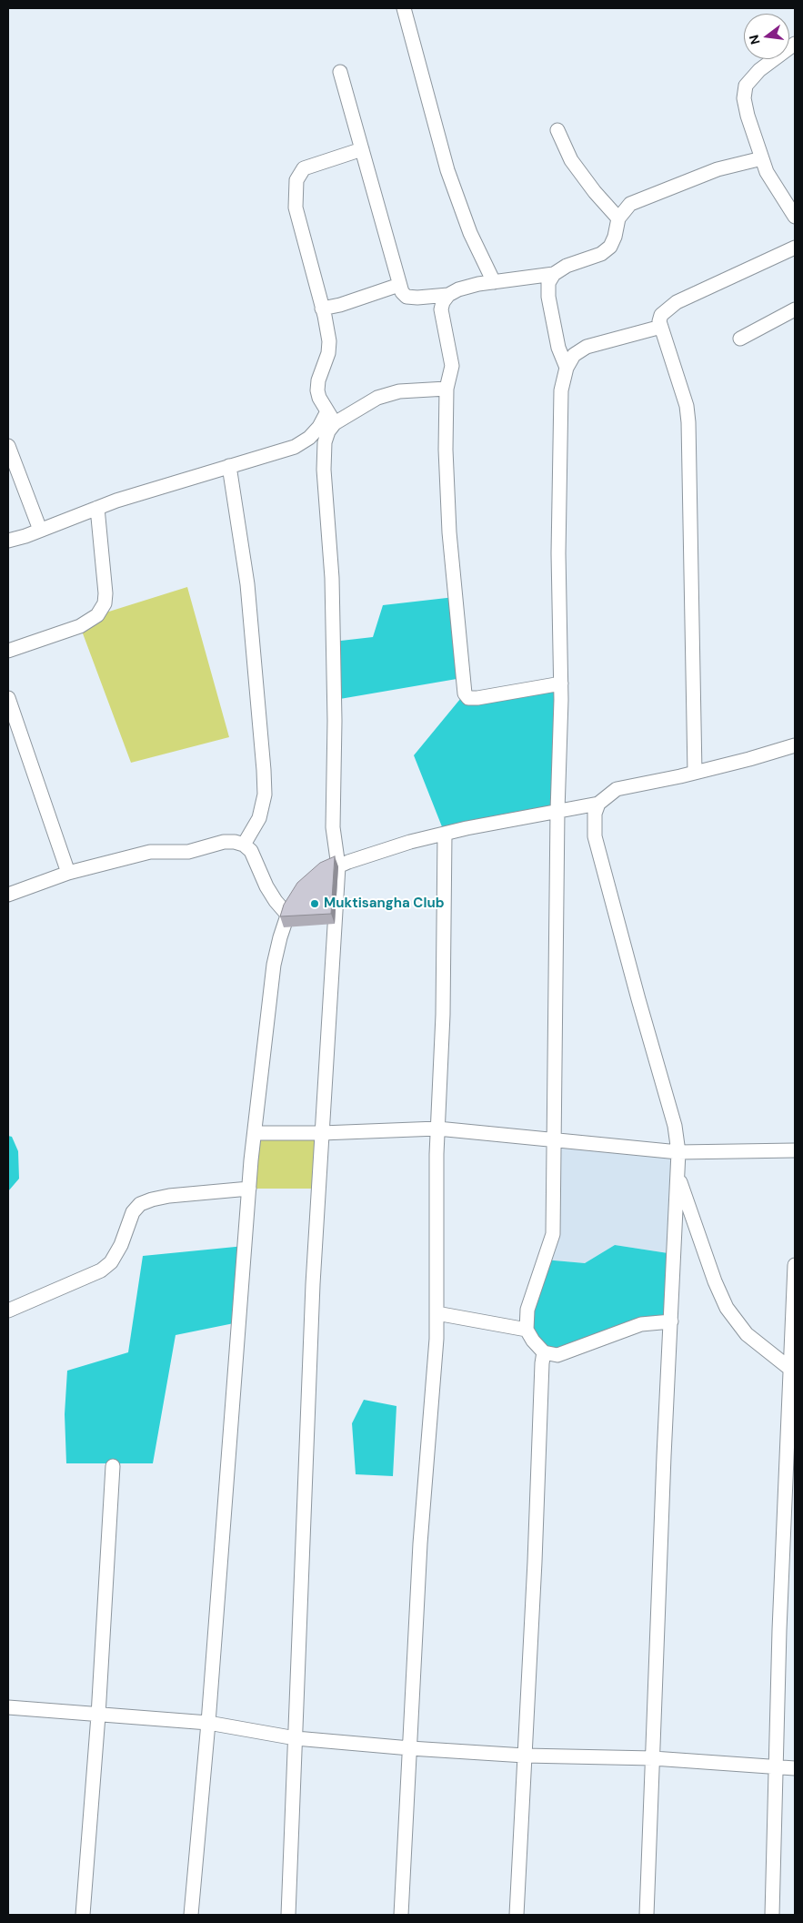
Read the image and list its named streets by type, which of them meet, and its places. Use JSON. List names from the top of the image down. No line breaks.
{"places":["Muktisangha Club"],"north":"left"}
